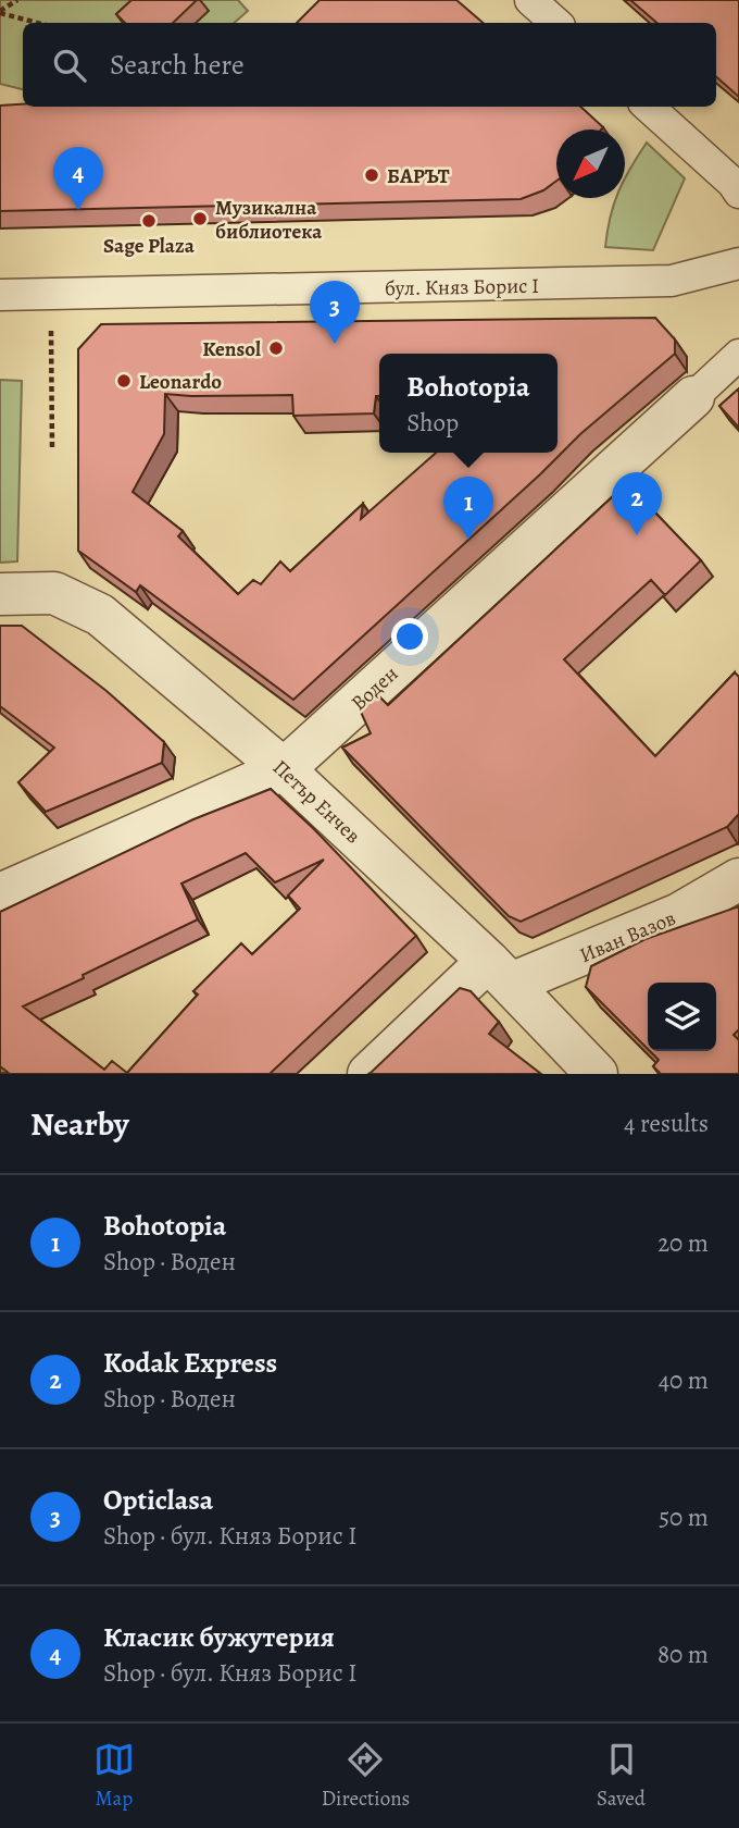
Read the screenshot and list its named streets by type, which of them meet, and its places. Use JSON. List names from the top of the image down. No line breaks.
{"streets":{"street":["бул. Княз Борис I","Воден","Петър Енчев","Иван Вазов"]},"crossings":[["Воден","Петър Енчев"],["Петър Енчев","Иван Вазов"]],"places":["БАРЪТ","Музикална библиотека","Sage Plaza","Kensol","Leonardo"],"north":"bottom left","page":{"search":"Search here","pins":["4","3","2","1"],"popup":["Bohotopia","Shop"],"heading":["Nearby","4 results"],"list":[{"mark":"1","name":"Bohotopia","note":"Shop · Воден","value":"20 m"},{"mark":"2","name":"Kodak Express","note":"Shop · Воден","value":"40 m"},{"mark":"3","name":"Opticlasa","note":"Shop · бул. Княз Борис I","value":"50 m"},{"mark":"4","name":"Класик бужутерия","note":"Shop · бул. Княз Борис I","value":"80 m"}],"nav":["Map","Directions","Saved"]}}
